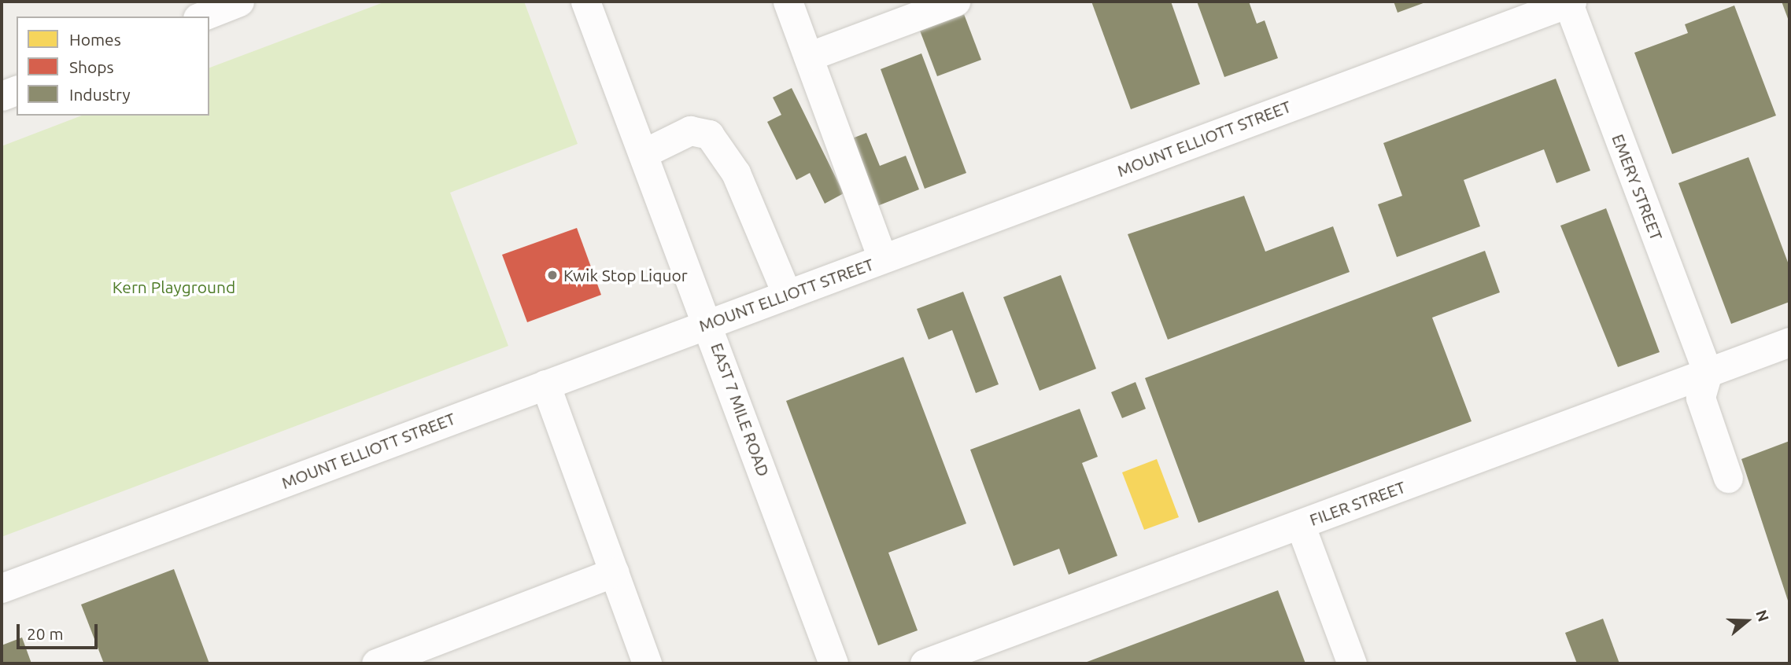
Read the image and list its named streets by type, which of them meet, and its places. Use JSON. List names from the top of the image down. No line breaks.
{"streets":{"street":["MOUNT ELLIOTT STREET","EMERY STREET","EAST 7 MILE ROAD","FILER STREET"]},"crossings":[["MOUNT ELLIOTT STREET","EMERY STREET"],["MOUNT ELLIOTT STREET","EAST 7 MILE ROAD"],["EMERY STREET","FILER STREET"]],"parks":["Kern Playground"],"places":["Kwik Stop Liquor"],"legend":["Homes","Shops","Industry"],"scale_bar":"20 m","north":"right"}
